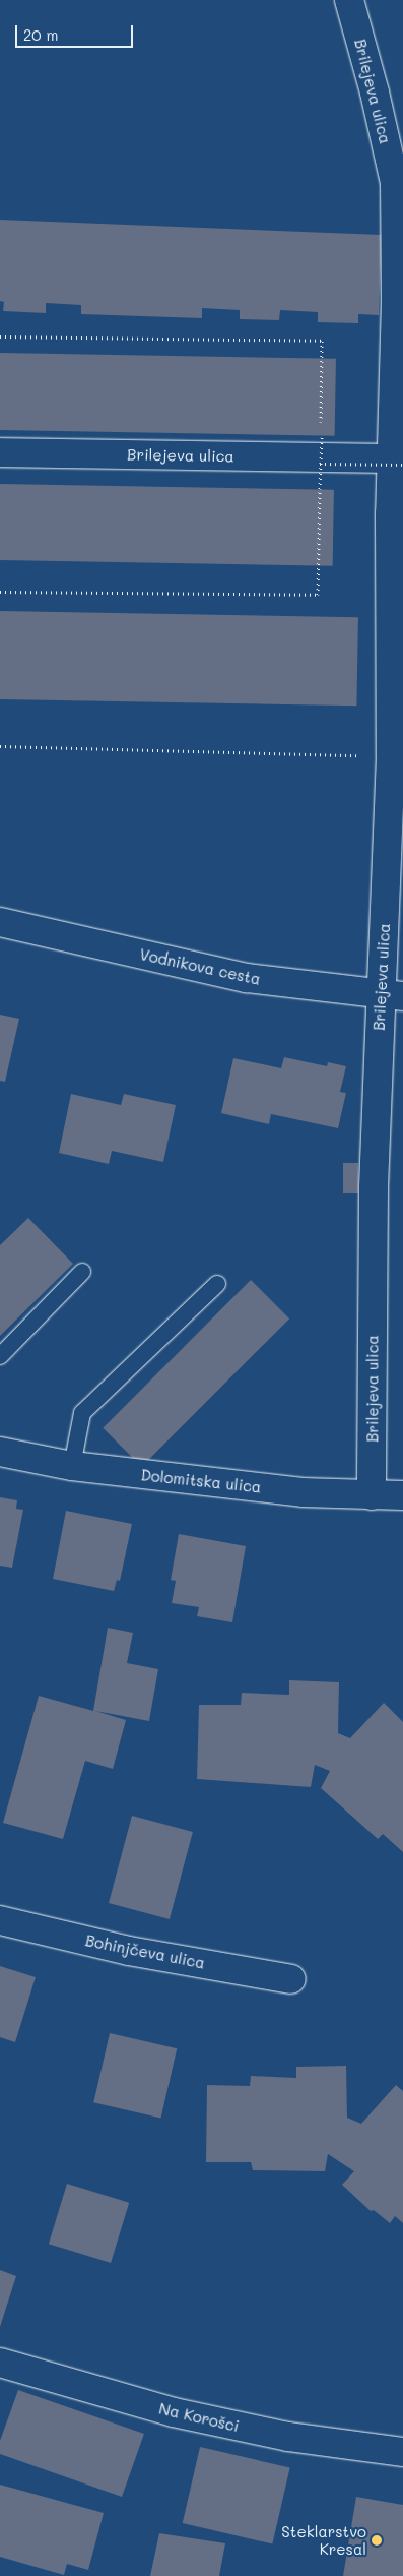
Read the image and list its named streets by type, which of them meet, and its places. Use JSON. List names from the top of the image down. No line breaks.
{"streets":{"street":["Brilejeva ulica","Vodnikova cesta","Dolomitska ulica","Bohinjčeva ulica","Na Korošci"]},"crossings":[["Brilejeva ulica","Vodnikova cesta"],["Brilejeva ulica","Dolomitska ulica"]],"places":["Steklarstvo Kresal"],"scale_bar":"20 m"}
